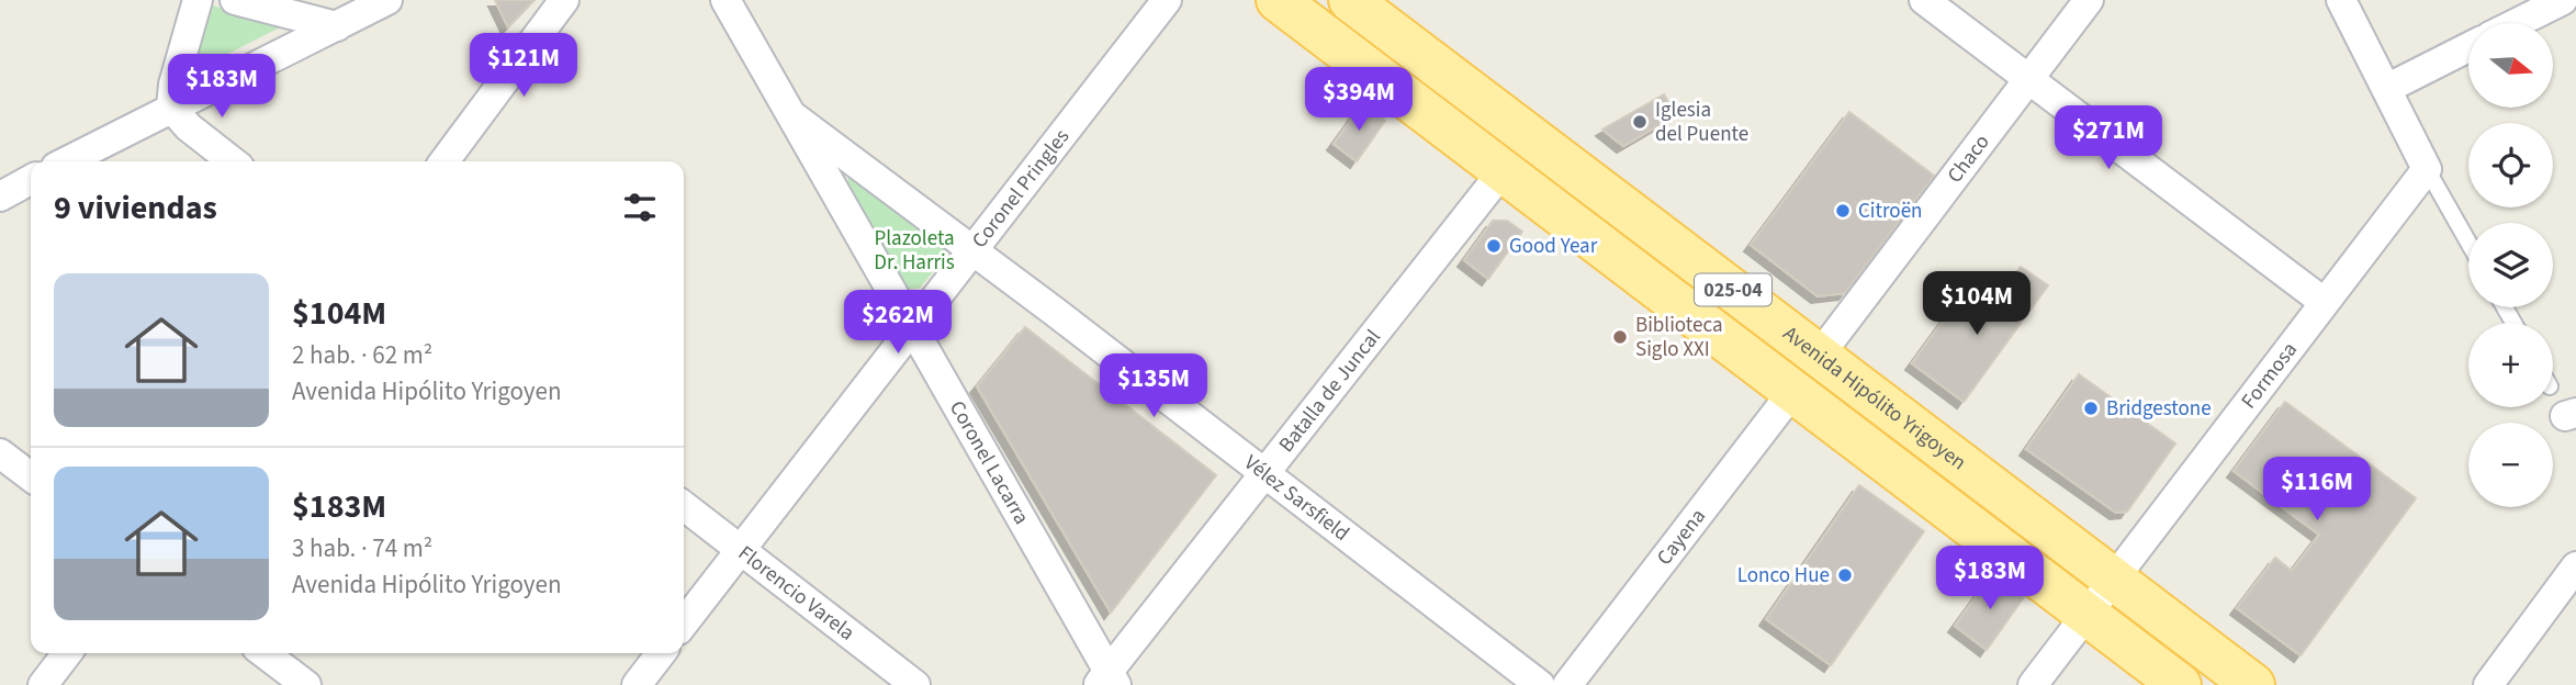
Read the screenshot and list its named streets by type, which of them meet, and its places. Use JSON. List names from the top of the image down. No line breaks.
{"streets":{"main road":["025-04","Avenida Hipólito Yrigoyen"],"street":["Chaco","Coronel Pringles","Formosa","Batalla de Juncal","Coronel Lacarra","Vélez Sarsfield","Cayena","Florencio Varela"]},"crossings":[["Chaco","Avenida Hipólito Yrigoyen"],["Coronel Pringles","Coronel Lacarra"],["Coronel Pringles","Vélez Sarsfield"],["Coronel Pringles","Florencio Varela"],["Formosa","Avenida Hipólito Yrigoyen"],["Batalla de Juncal","Avenida Hipólito Yrigoyen"],["Batalla de Juncal","Coronel Lacarra"],["Batalla de Juncal","Vélez Sarsfield"],["Avenida Hipólito Yrigoyen","Cayena"],["Coronel Lacarra","Vélez Sarsfield"]],"parks":["Plazoleta Dr. Harris"],"places":["Iglesia del Puente","Citroën","Good Year","Biblioteca Siglo XXI","Bridgestone","Lonco Hue"],"north":"right","page":{"map_buttons":["+","−"],"price":["$121M","$183M","$394M","$271M","$104M","$262M","$135M","$116M","$183M"],"heading":"9 viviendas","list":[{"name":"$104M","note":"2 hab. · 62 m² · Avenida Hipólito Yrigoyen"},{"name":"$183M","note":"3 hab. · 74 m² · Avenida Hipólito Yrigoyen"}]}}
